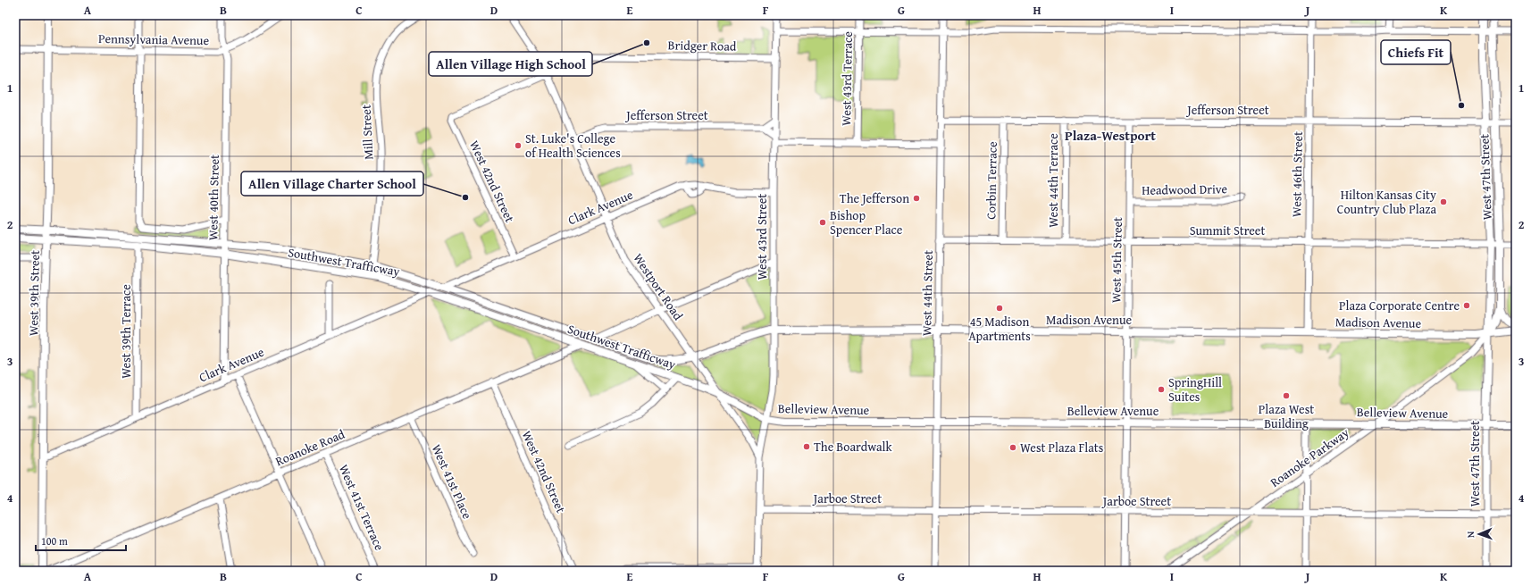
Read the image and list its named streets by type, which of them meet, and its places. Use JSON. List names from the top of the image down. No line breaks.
{"streets":{"main road":["West 47th Street","Southwest Trafficway","West 39th Street","Madison Avenue","Belleview Avenue"],"street":["Pennsylvania Avenue","Bridger Road","West 43rd Terrace","Jefferson Street","Mill Street","West 46th Street","Corbin Terrace","West 44th Terrace","West 42nd Street","Headwood Drive","West 40th Street","Clark Avenue","Summit Street","West 43rd Street","West 45th Street","Westport Road","West 44th Street","West 39th Terrace","Roanoke Road","Roanoke Parkway","West 41st Place","Jarboe Street","West 41st Terrace"]},"crossings":[["Pennsylvania Avenue","West 40th Street"],["Pennsylvania Avenue","West 39th Street"],["Bridger Road","West 42nd Street"],["Bridger Road","West 43rd Street"],["Bridger Road","Westport Road"],["Jefferson Street","West 46th Street"],["Jefferson Street","West 47th Street"],["Jefferson Street","Corbin Terrace"],["Jefferson Street","West 44th Terrace"],["Jefferson Street","West 45th Street"],["Jefferson Street","Westport Road"],["Jefferson Street","West 44th Street"],["Mill Street","Southwest Trafficway"],["West 46th Street","Summit Street"],["West 46th Street","Madison Avenue"],["West 47th Street","Summit Street"],["West 47th Street","Madison Avenue"],["West 47th Street","Belleview Avenue"],["West 47th Street","Roanoke Parkway"],["West 47th Street","Jarboe Street"],["Corbin Terrace","Summit Street"],["West 44th Terrace","Summit Street"],["West 42nd Street","Clark Avenue"],["West 42nd Street","Roanoke Road"],["Headwood Drive","West 45th Street"],["West 40th Street","Clark Avenue"],["West 40th Street","Southwest Trafficway"],["Clark Avenue","West 43rd Street"],["Clark Avenue","Southwest Trafficway"],["Clark Avenue","Westport Road"],["Clark Avenue","West 39th Street"],["Clark Avenue","West 39th Terrace"],["Summit Street","West 45th Street"],["Summit Street","West 44th Street"],["West 43rd Street","Westport Road"],["West 43rd Street","Madison Avenue"],["West 43rd Street","Belleview Avenue"],["West 45th Street","Madison Avenue"],["West 45th Street","Belleview Avenue"],["West 45th Street","Jarboe Street"],["Southwest Trafficway","Westport Road"],["Southwest Trafficway","West 39th Street"],["Southwest Trafficway","Madison Avenue"],["Southwest Trafficway","West 39th Terrace"],["Southwest Trafficway","Belleview Avenue"],["Southwest Trafficway","Roanoke Road"],["Westport Road","Madison Avenue"],["Westport Road","Belleview Avenue"],["Westport Road","Jarboe Street"],["West 44th Street","Madison Avenue"],["West 44th Street","Belleview Avenue"],["West 44th Street","Jarboe Street"],["Madison Avenue","Roanoke Parkway"],["Belleview Avenue","Roanoke Parkway"],["Roanoke Road","West 41st Place"],["Roanoke Road","West 41st Terrace"],["Roanoke Parkway","Jarboe Street"]],"districts":["Plaza-Westport"],"places":["Allen Village High School","Chiefs Fit","St. Luke's College of Health Sciences","Allen Village Charter School","The Jefferson","Hilton Kansas City Country Club Plaza","Bishop Spencer Place","Plaza Corporate Centre","45 Madison Apartments","SpringHill Suites","Plaza West Building","The Boardwalk","West Plaza Flats"],"scale_bar":"100 m","north":"left","grid":{"columns":["A","B","C","D","E","F","G","H","I","J","K"],"rows":["1","2","3","4"]}}
